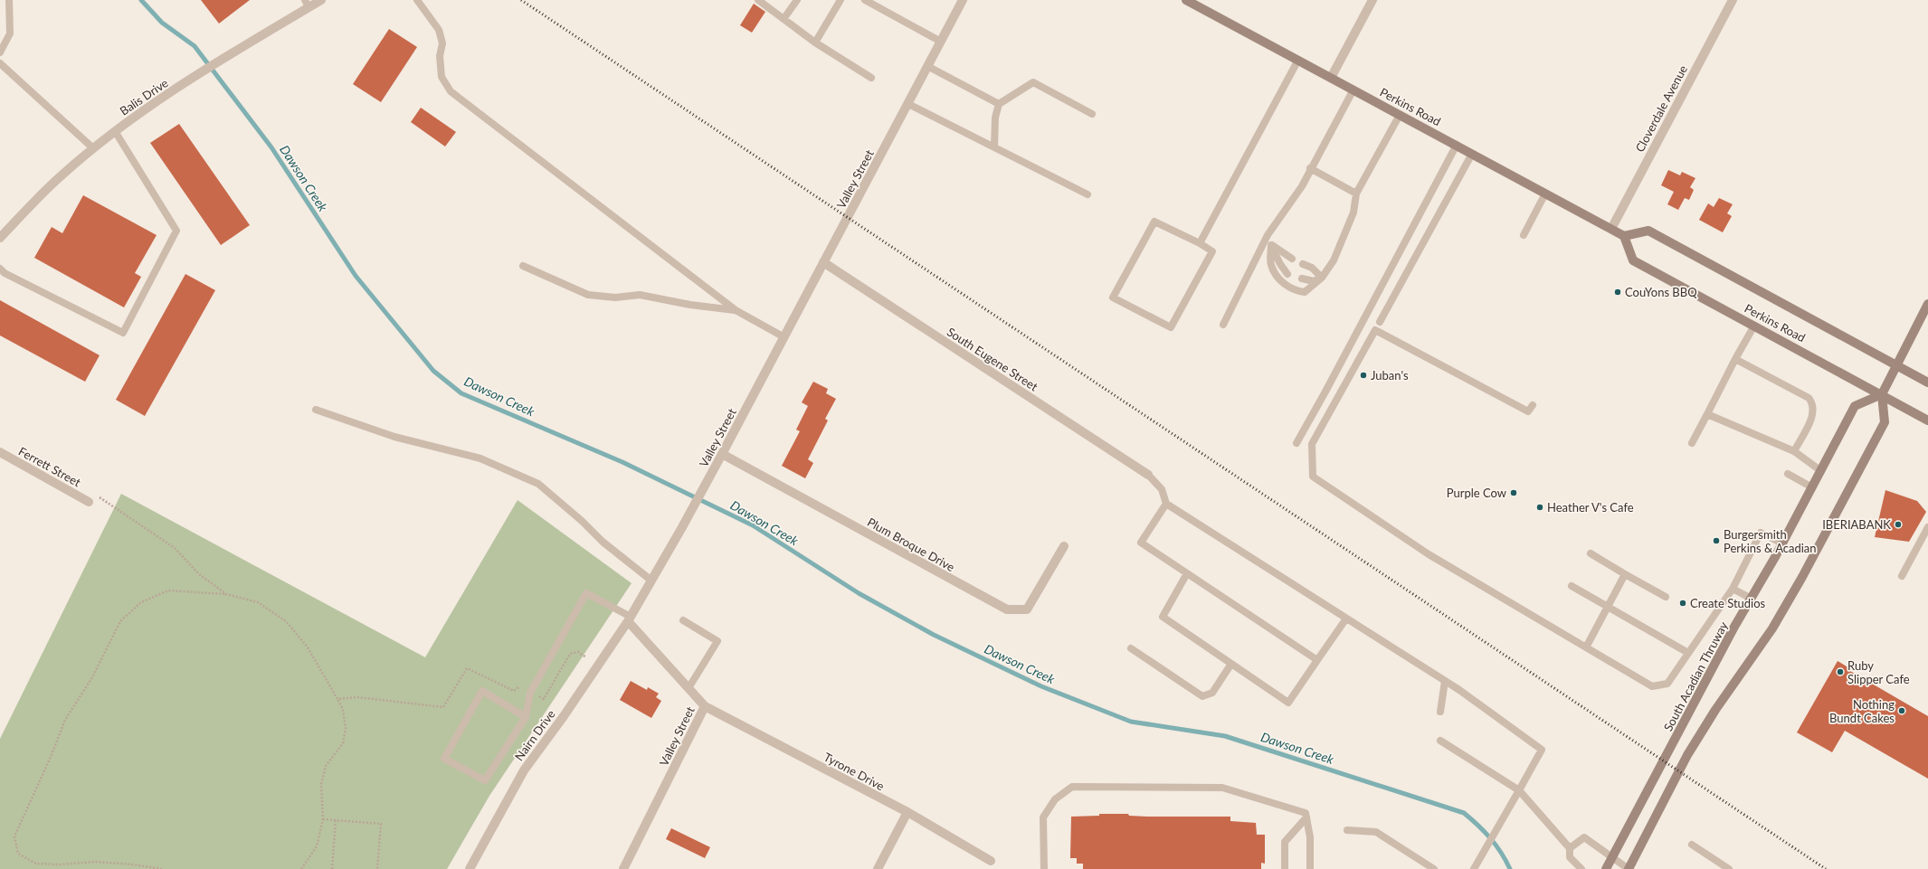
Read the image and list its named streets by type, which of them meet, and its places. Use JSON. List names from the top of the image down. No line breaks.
{"streets":{"main road":["Perkins Road","South Acadian Thruway"],"street":["Balis Drive","Cloverdale Avenue","Valley Street","South Eugene Street","Ferrett Street","Plum Broque Drive","Nairn Drive","Tyrone Drive"]},"crossings":[["Perkins Road","Cloverdale Avenue"],["Perkins Road","South Acadian Thruway"],["Valley Street","South Eugene Street"],["Valley Street","Plum Broque Drive"],["Valley Street","Nairn Drive"],["Valley Street","Tyrone Drive"]],"water":["Dawson Creek"],"places":["CouYons BBQ","Juban's","Purple Cow","Heather V's Cafe","IBERIABANK","Burgersmith Perkins & Acadian","Create Studios","Ruby Slipper Cafe","Nothing Bundt Cakes"]}
